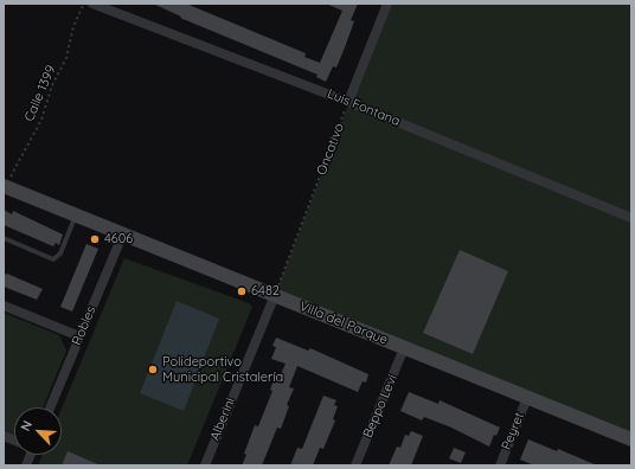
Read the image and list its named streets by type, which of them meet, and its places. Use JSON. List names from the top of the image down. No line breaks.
{"streets":{"street":["Luis Fontana","Villa del Parque","Robles","Beppo Levi","Alberini","Peyret"],"path":["Calle 1399","Oncativo"]},"crossings":[["Calle 1399","Villa del Parque"],["Luis Fontana","Oncativo"],["Oncativo","Villa del Parque"],["Oncativo","Alberini"],["Villa del Parque","Robles"],["Villa del Parque","Beppo Levi"],["Villa del Parque","Alberini"],["Villa del Parque","Peyret"]],"places":["4606","6482","Polideportivo Municipal Cristalería"],"north":"top left"}
